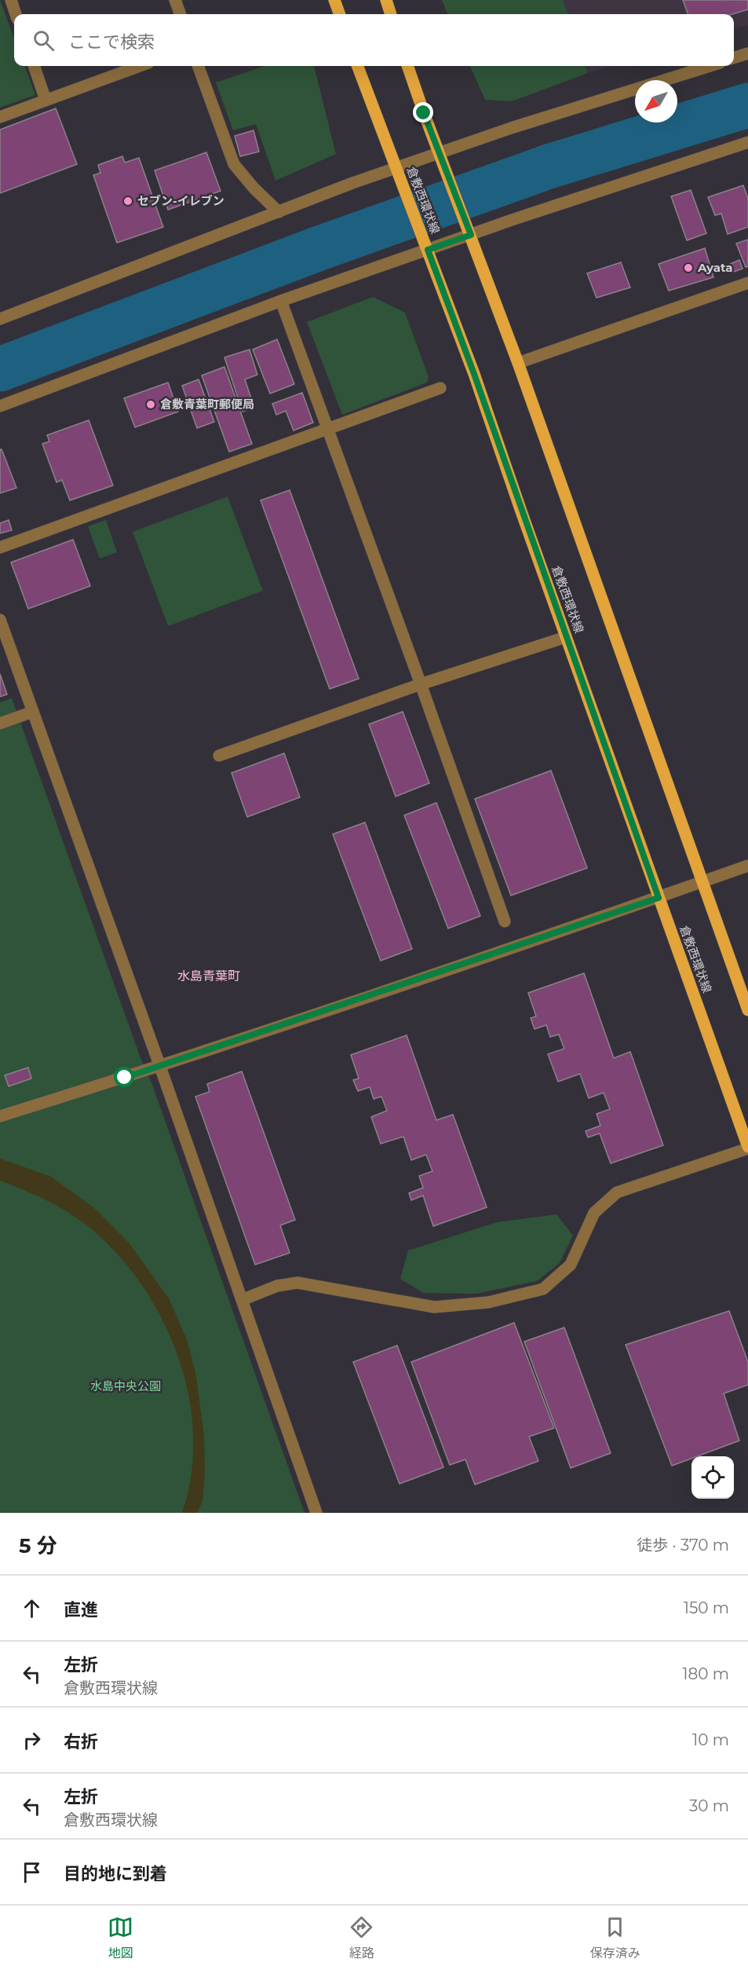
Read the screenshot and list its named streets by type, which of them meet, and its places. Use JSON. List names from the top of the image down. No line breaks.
{"streets":{"main road":["倉敷西環状線"]},"districts":["水島青葉町"],"parks":["水島中央公園"],"places":["セブン-イレブン","Ayata","倉敷青葉町郵便局"],"north":"bottom left","page":{"search":"ここで検索","heading":["5 分","徒歩 · 370 m"],"list":[["直進","150 m"],["左折","倉敷西環状線","180 m"],["右折","10 m"],["左折","倉敷西環状線","30 m"],"目的地に到着"],"nav":["地図","経路","保存済み"]}}
